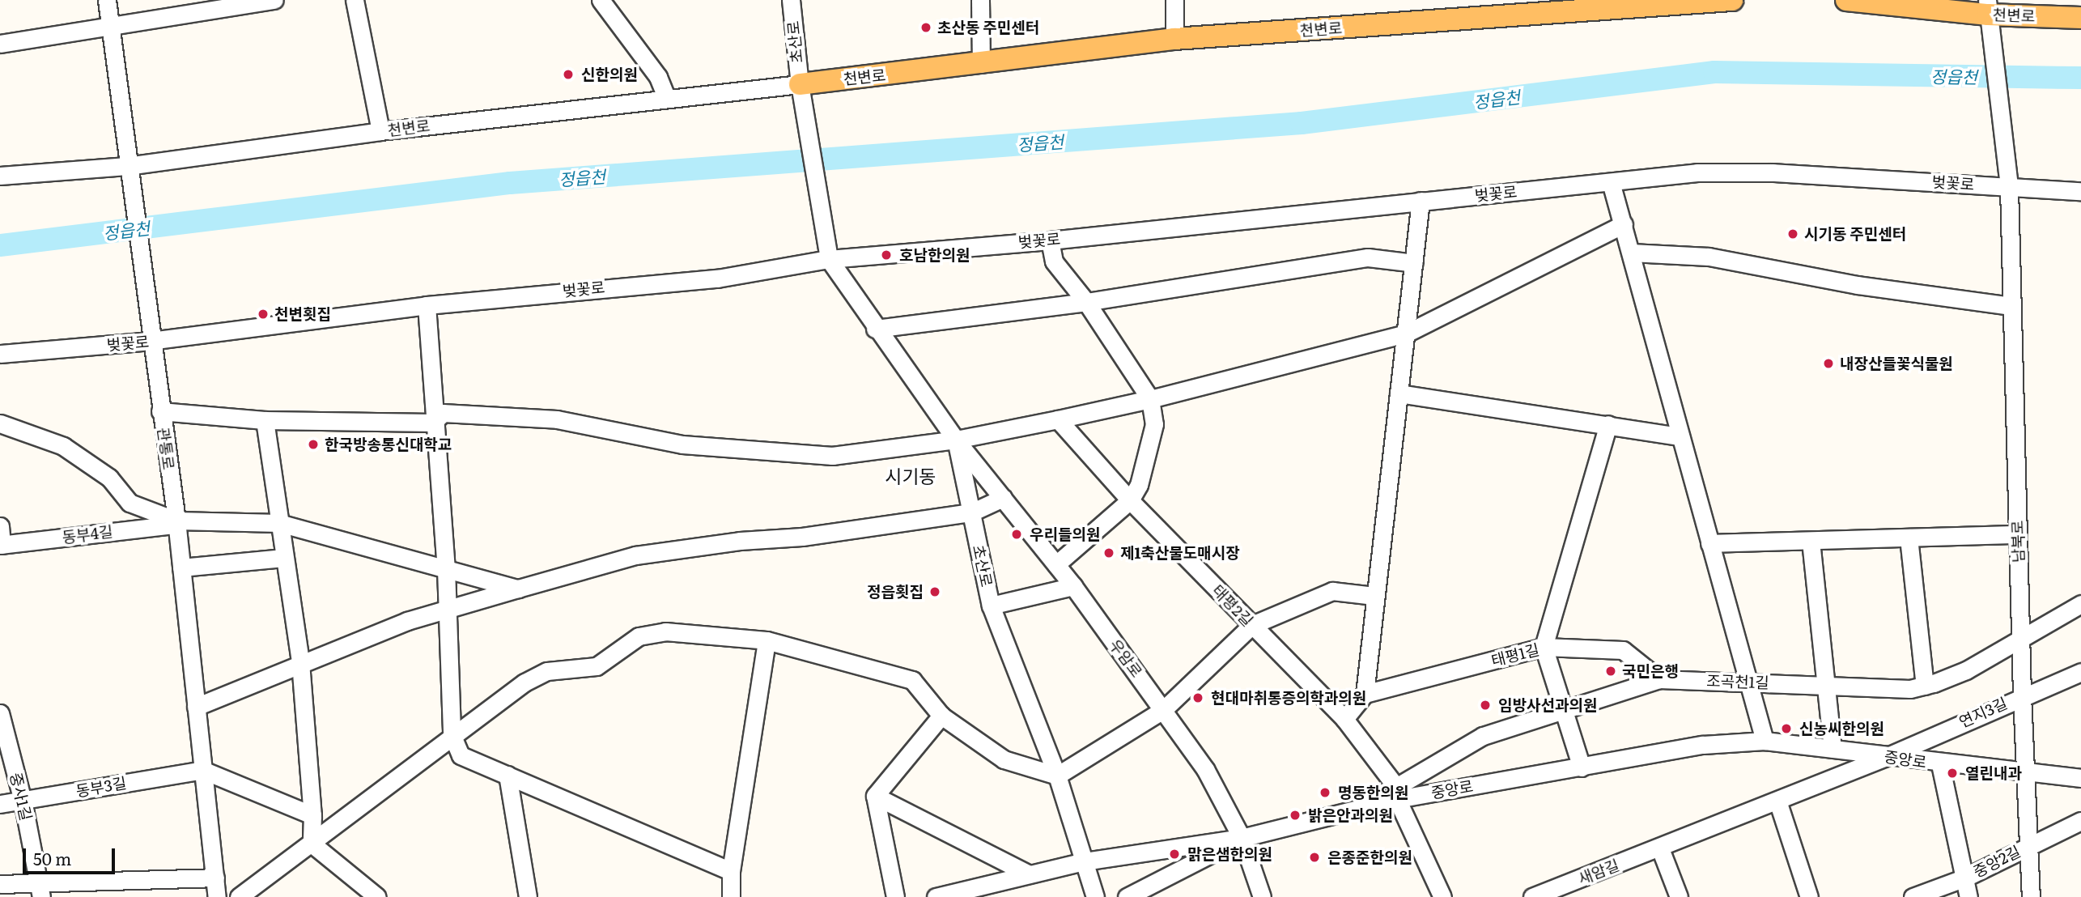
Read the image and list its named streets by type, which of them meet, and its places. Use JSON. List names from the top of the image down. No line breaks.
{"streets":{"main road":["천변로"],"street":["초산로","벚꽃로","관통로","동부4길","남북로","태평2길","태평1길","우암로","조곡천1길","연지3길","중앙로","동부3길","중사1길","중앙2길","새암길"]},"crossings":[["천변로","초산로"],["천변로","관통로"],["천변로","남북로"],["초산로","벚꽃로"],["초산로","우암로"],["초산로","중앙로"],["벚꽃로","관통로"],["벚꽃로","남북로"],["관통로","동부4길"],["관통로","동부3길"],["남북로","조곡천1길"],["남북로","연지3길"],["남북로","중앙로"],["남북로","중앙2길"],["태평2길","조곡천1길"],["태평2길","중앙로"],["태평1길","조곡천1길"],["우암로","중앙로"],["조곡천1길","중앙로"],["연지3길","중앙로"],["연지3길","새암길"],["중앙로","중앙2길"],["중앙로","새암길"],["동부3길","중사1길"]],"districts":["시기동"],"water":["정읍천"],"places":["초산동 주민센터","신한의원","시기동 주민센터","호남한의원","천변횟집","내장산들꽃식물원","한국방송통신대학교","우리들의원","제1축산물도매시장","정읍횟집","국민은행","현대마취통증의학과의원","임방사선과의원","신농씨한의원","열린내과","명동한의원","밝은안과의원","맑은샘한의원","은종준한의원"],"scale_bar":"50 m"}
